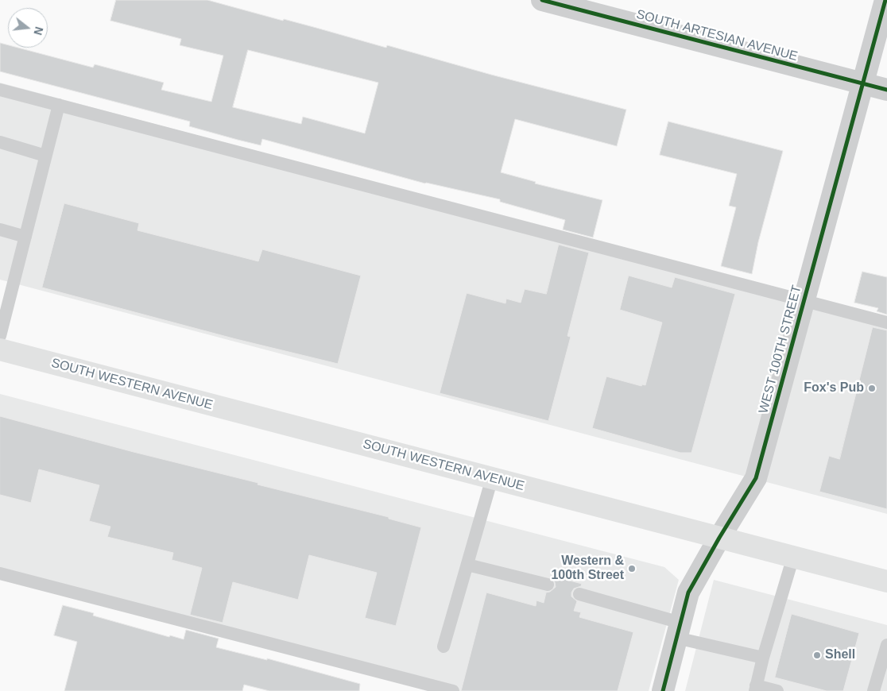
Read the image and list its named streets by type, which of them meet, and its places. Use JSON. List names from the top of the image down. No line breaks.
{"streets":{"main road":["SOUTH WESTERN AVENUE"],"street":["SOUTH ARTESIAN AVENUE","WEST 100TH STREET"]},"crossings":[["SOUTH ARTESIAN AVENUE","WEST 100TH STREET"],["WEST 100TH STREET","SOUTH WESTERN AVENUE"]],"places":["Fox's Pub","Western & 100th Street","Shell"],"north":"right"}
